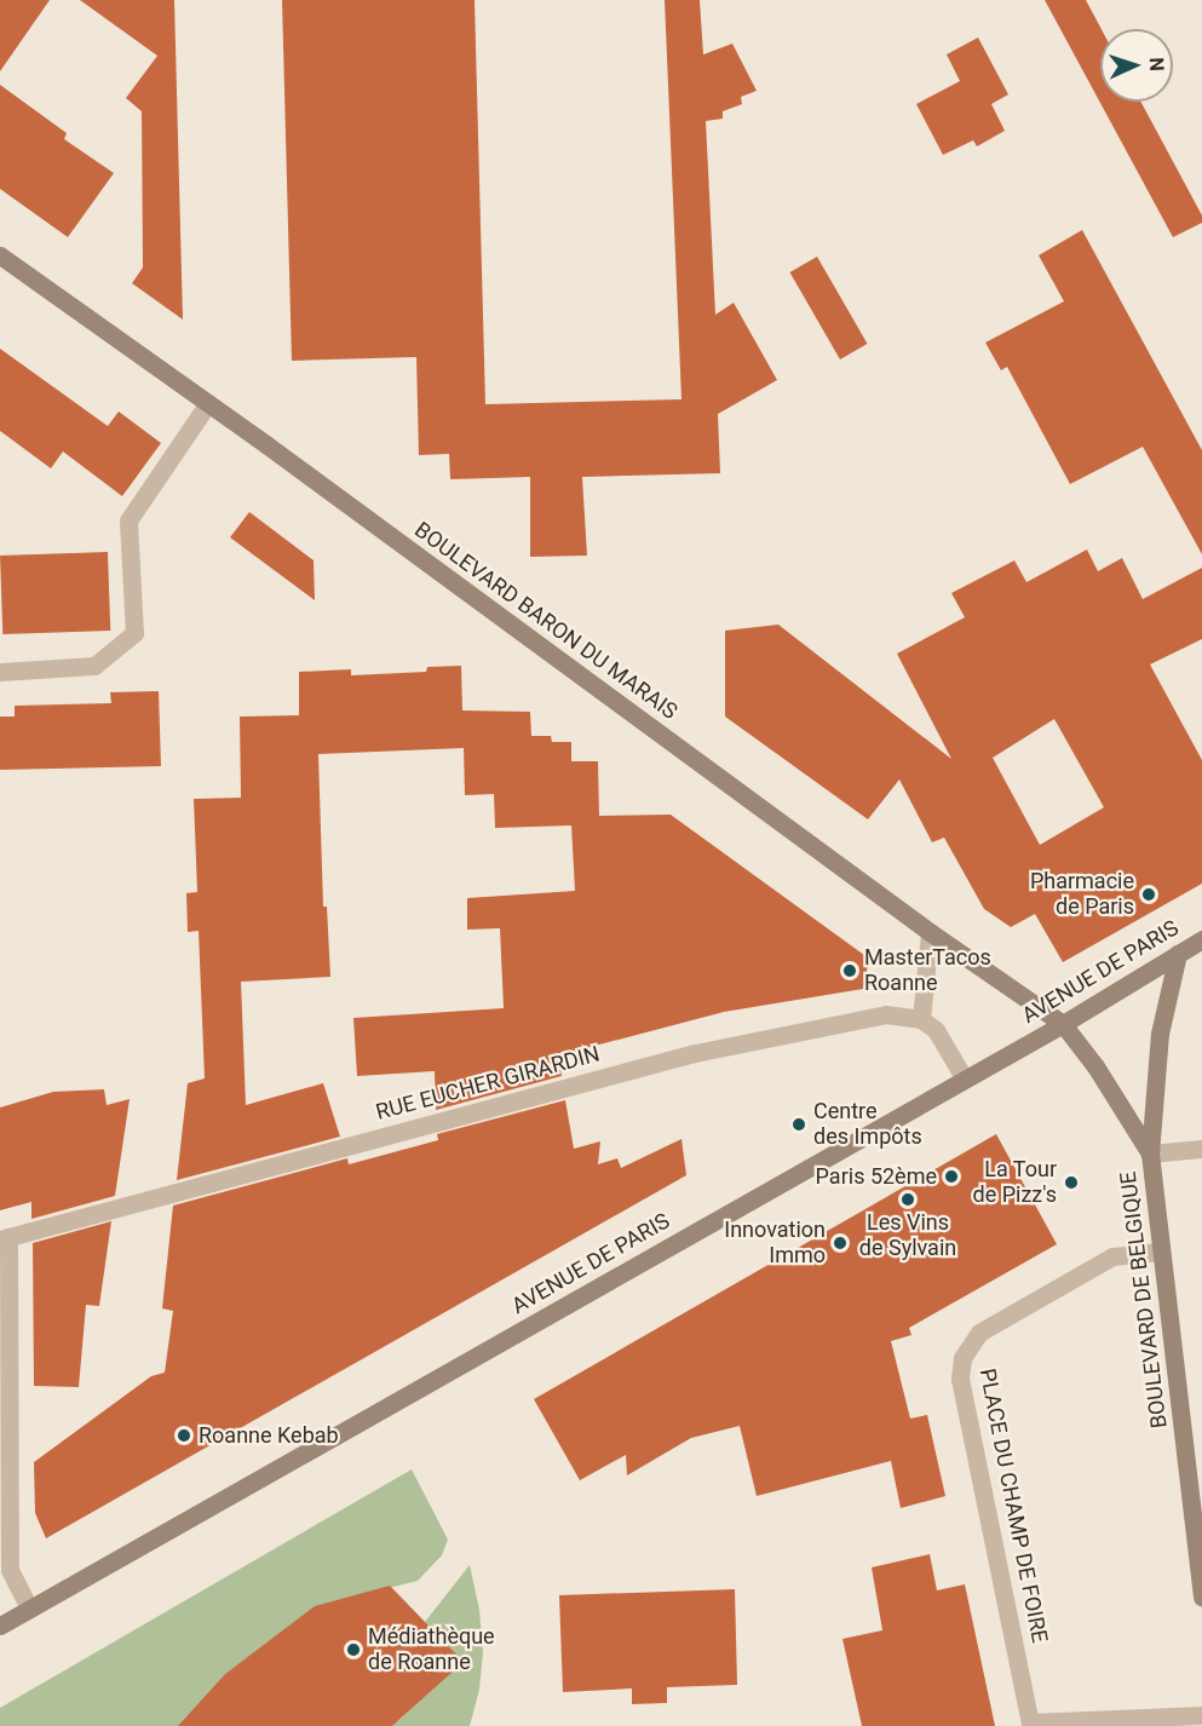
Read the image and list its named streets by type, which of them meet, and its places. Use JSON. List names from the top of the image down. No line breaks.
{"streets":{"main road":["BOULEVARD BARON DU MARAIS","AVENUE DE PARIS","BOULEVARD DE BELGIQUE"],"street":["RUE EUCHER GIRARDIN","PLACE DU CHAMP DE FOIRE"]},"crossings":[["BOULEVARD BARON DU MARAIS","AVENUE DE PARIS"],["BOULEVARD BARON DU MARAIS","BOULEVARD DE BELGIQUE"],["AVENUE DE PARIS","BOULEVARD DE BELGIQUE"],["BOULEVARD DE BELGIQUE","PLACE DU CHAMP DE FOIRE"]],"places":["Pharmacie de Paris","MasterTacos Roanne","Centre des Impôts","Paris 52ème","La Tour de Pizz's","Les Vins de Sylvain","Innovation Immo","Roanne Kebab","Médiathèque de Roanne"],"north":"right"}
